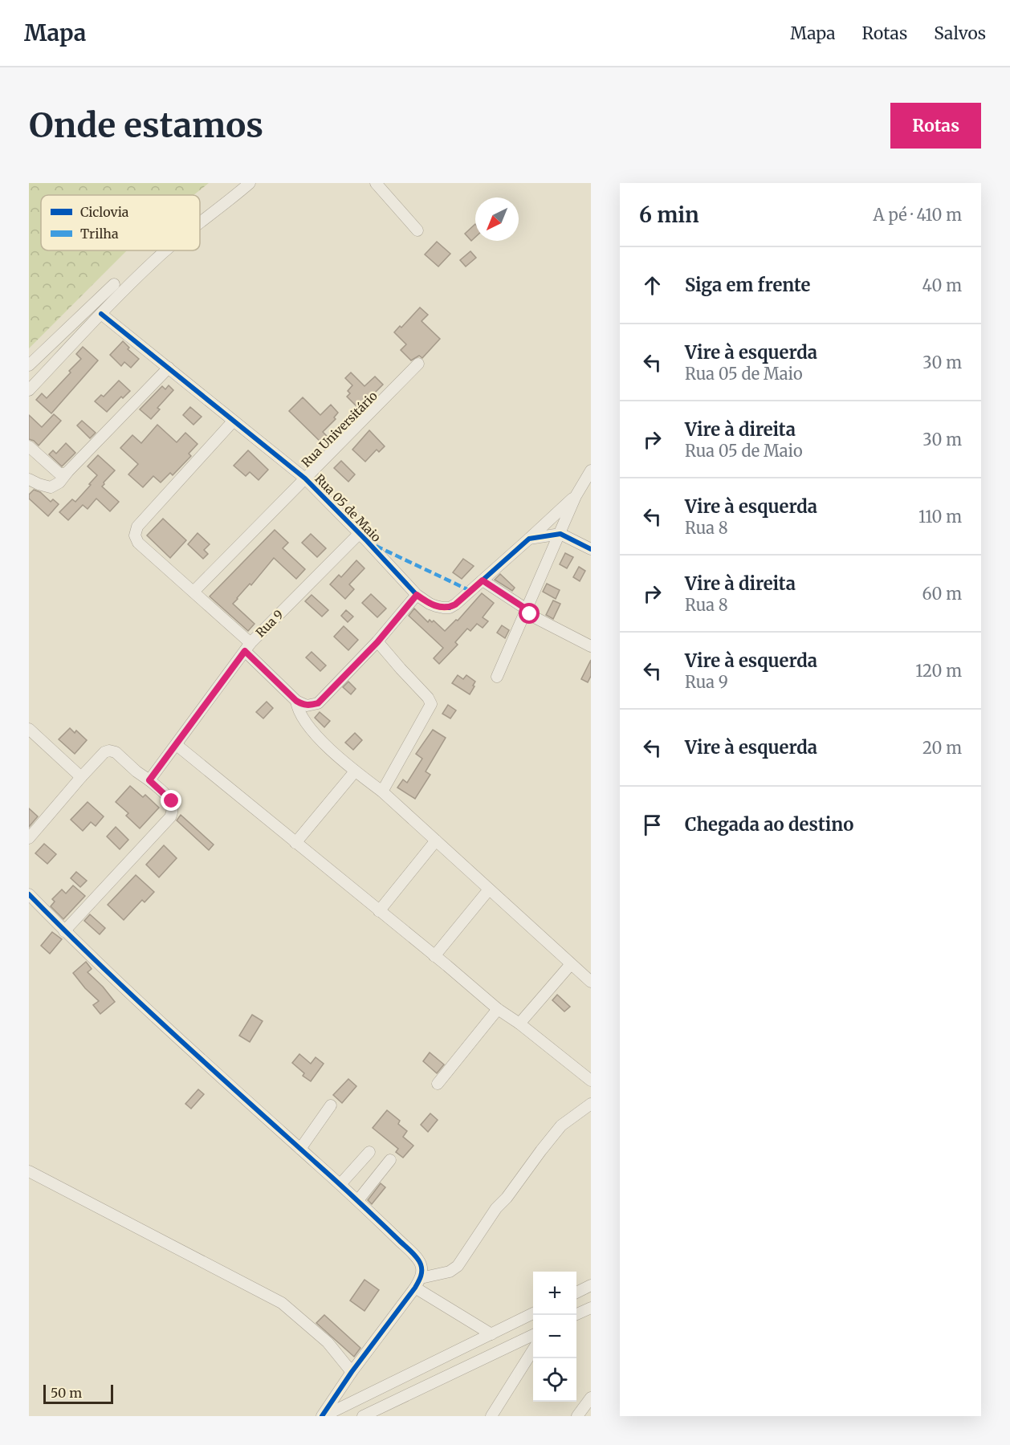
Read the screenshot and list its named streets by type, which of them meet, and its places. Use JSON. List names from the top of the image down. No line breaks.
{"streets":{"street":["Rua Universitário","Rua 05 de Maio","Rua 9"]},"crossings":[["Rua Universitário","Rua 05 de Maio"],["Rua 05 de Maio","Rua 9"]],"legend":["Ciclovia","Trilha"],"scale_bar":"50 m","north":"bottom left","page":{"header":"Mapa","nav":["Mapa","Rotas","Salvos"],"buttons":"Rotas","title":"Onde estamos","heading":["6 min","A pé · 410 m"],"list":[["Siga em frente","40 m"],["Vire à esquerda","Rua 05 de Maio","30 m"],["Vire à direita","Rua 05 de Maio","30 m"],["Vire à esquerda","Rua 8","110 m"],["Vire à direita","Rua 8","60 m"],["Vire à esquerda","Rua 9","120 m"],["Vire à esquerda","20 m"],"Chegada ao destino"],"map_buttons":["+","−"],"scale":"50 m"}}
